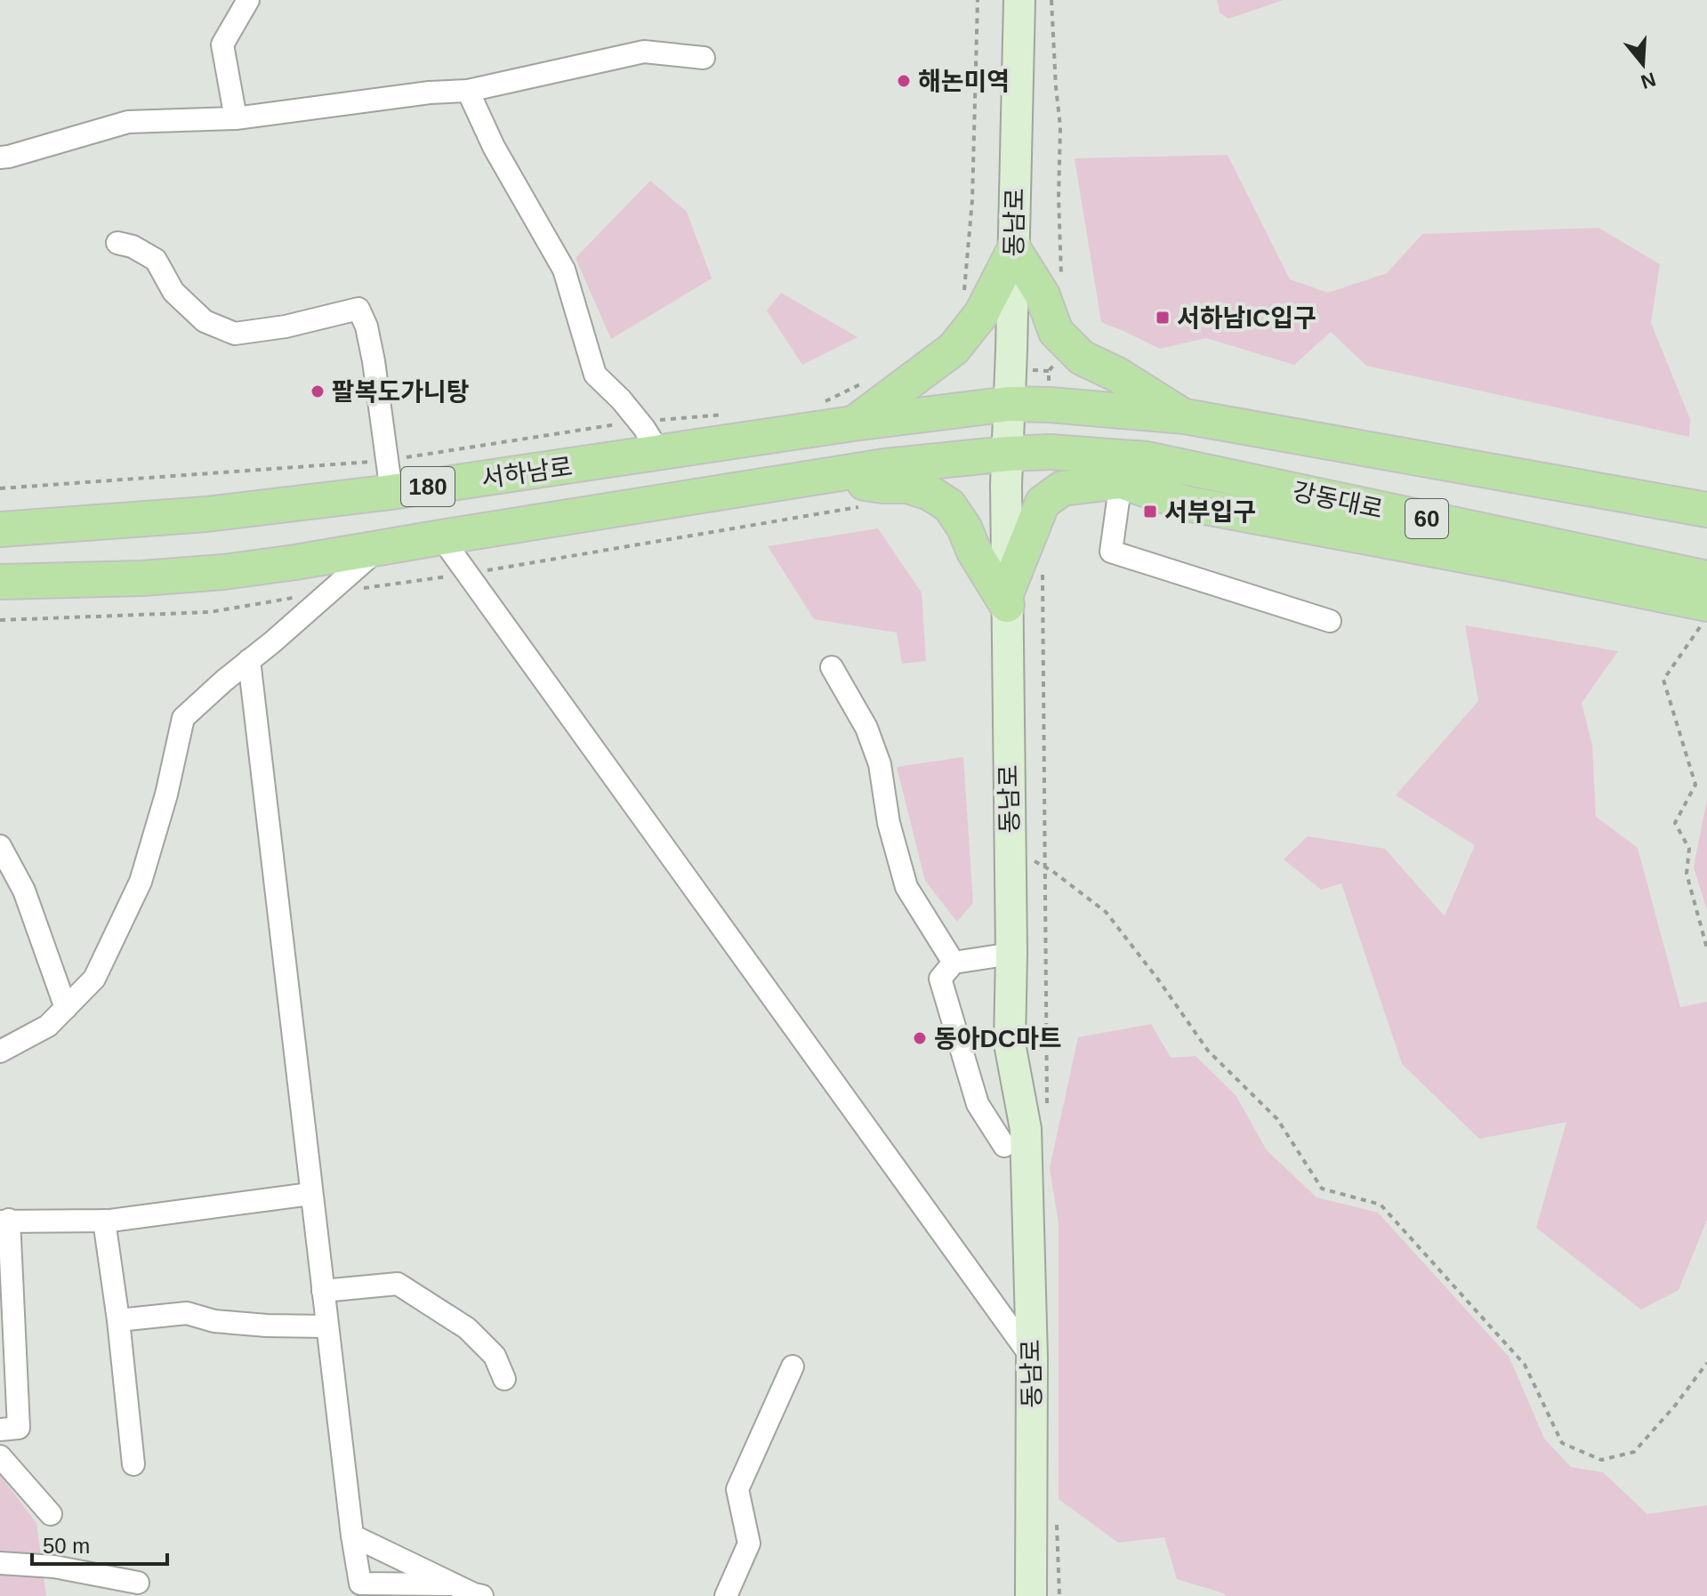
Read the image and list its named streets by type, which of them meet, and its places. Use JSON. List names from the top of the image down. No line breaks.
{"streets":{"main road":["동남로","서하남로","180","강동대로","60"]},"crossings":[["동남로","서하남로"],["동남로","강동대로"],["동남로","60"],["서하남로","강동대로"],["서하남로","60"]],"places":{"other":["해논미역","팔복도가니탕","동아DC마트"],"transit":["서하남IC입구","서부입구"]},"scale_bar":"50 m","north":"bottom"}
